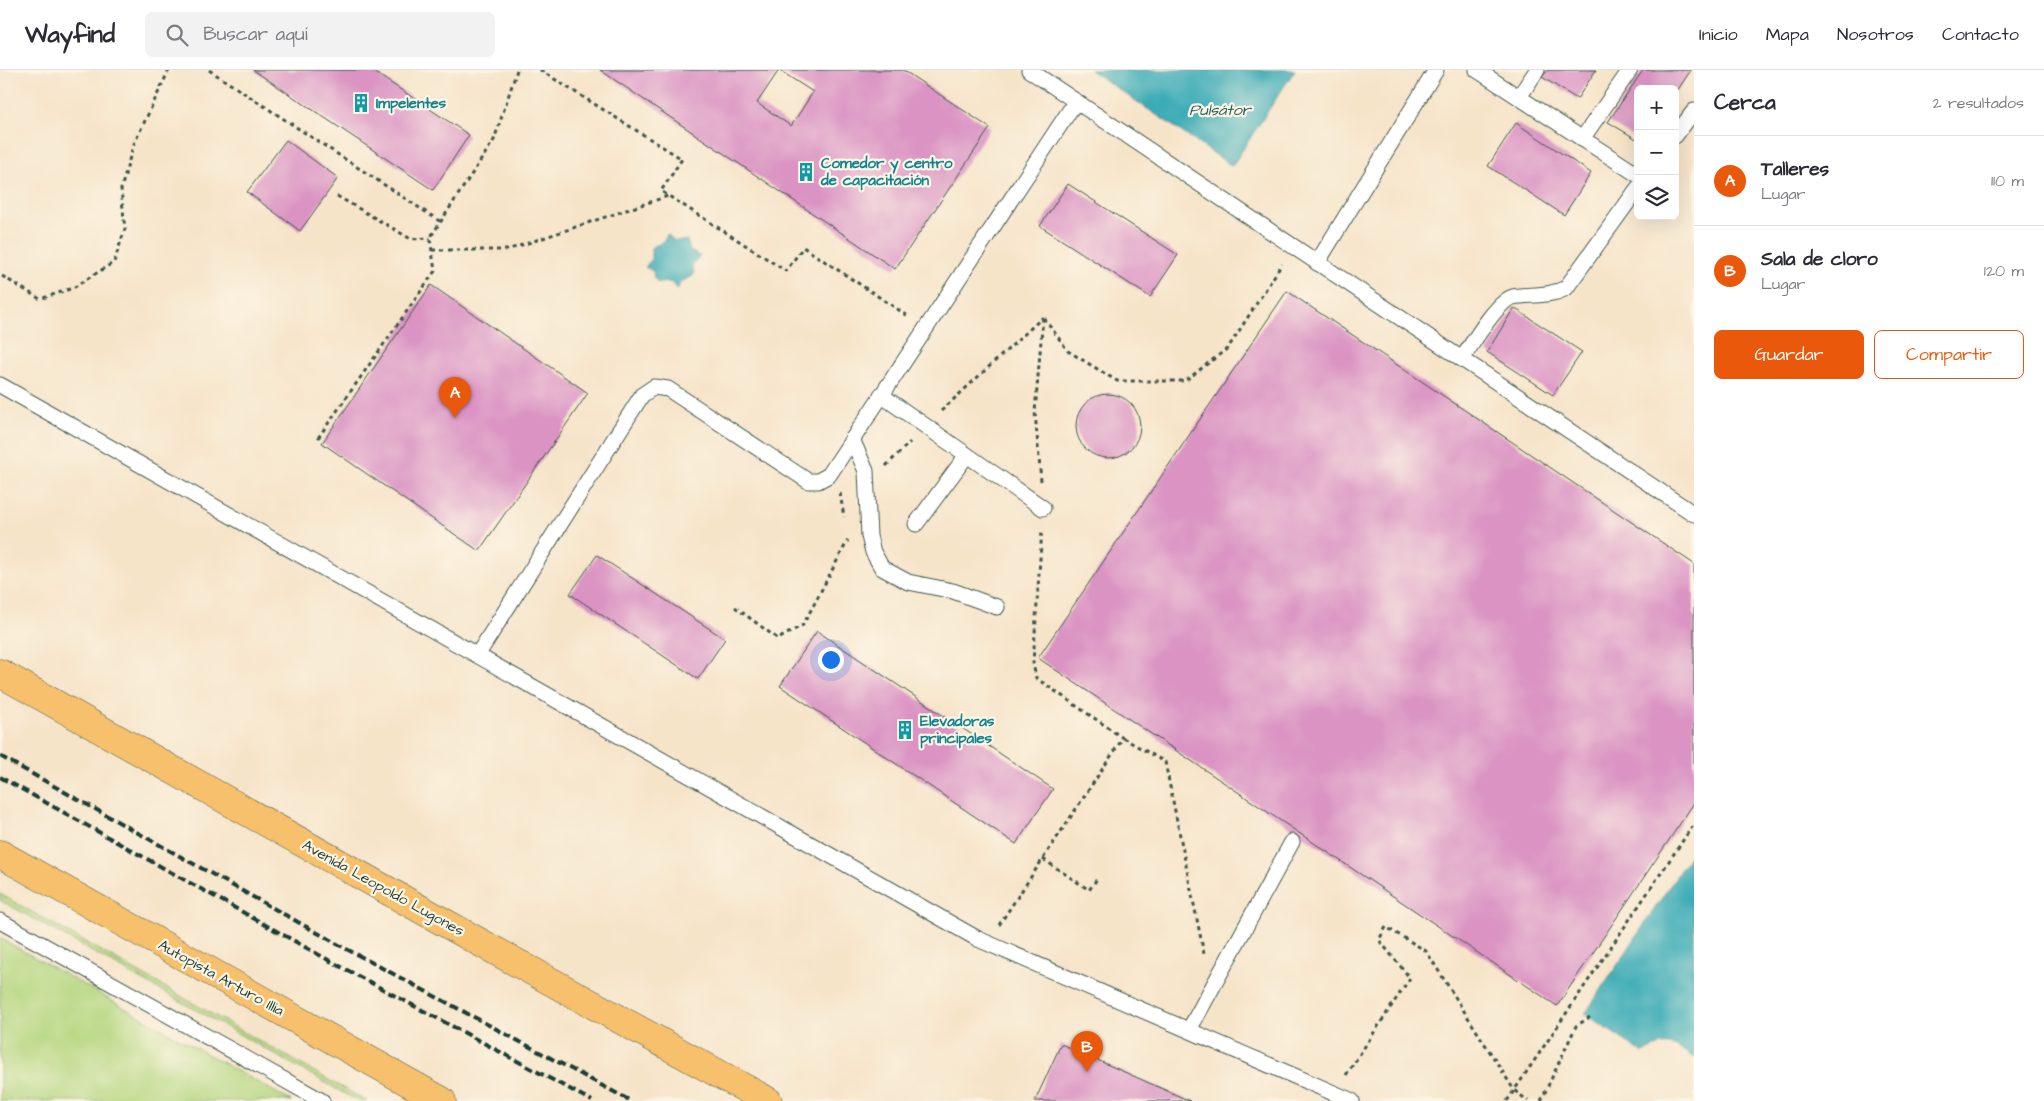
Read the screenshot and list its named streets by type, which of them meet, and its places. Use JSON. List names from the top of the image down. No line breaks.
{"streets":{"highway":["Avenida Leopoldo Lugones","Autopista Arturo Illia"]},"water":["Pulsátor"],"places":{"building":["Impelentes","Comedor y centro de capacitación","Elevadoras principales"]},"page":{"header":"Wayfind","search":"Buscar aquí","nav":["Inicio","Mapa","Nosotros","Contacto"],"heading":["Cerca","2 resultados"],"map_buttons":["+","−"],"list":[{"mark":"A","name":"Talleres","note":"Lugar","value":"110 m"},{"mark":"B","name":"Sala de cloro","note":"Lugar","value":"120 m"}],"buttons":["Guardar","Compartir"],"pins":["A","B"]}}
